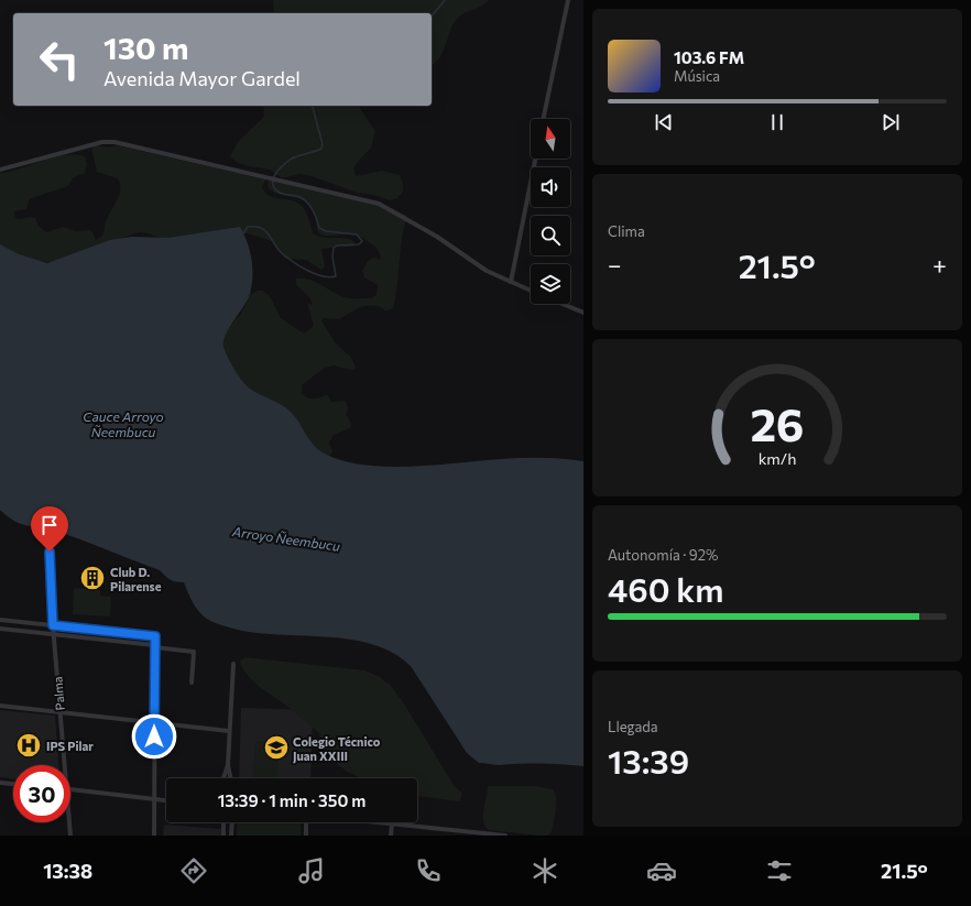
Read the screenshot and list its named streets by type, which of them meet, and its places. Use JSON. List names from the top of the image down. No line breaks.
{"streets":{"street":["Palma"]},"water":["Cauce Arroyo Ñeembucu","Arroyo Ñeembucu"],"places":{"building":["Club D. Pilarense"],"hospital":["IPS Pilar"],"school or university":["Colegio Técnico Juan XXIII"]},"north":"top","page":{"turn":["130 m","Avenida Mayor Gardel"],"song":["103.6 FM","Música"],"tile":["Clima",["Autonomía · 92%","460 km"],["Llegada","13:39"]],"heat":["−","21.5°","+"],"limit":"30","trip":"13:39 · 1 min · 350 m","tabs":["13:38","21.5°"],"gauge":["26","km/h"]}}
